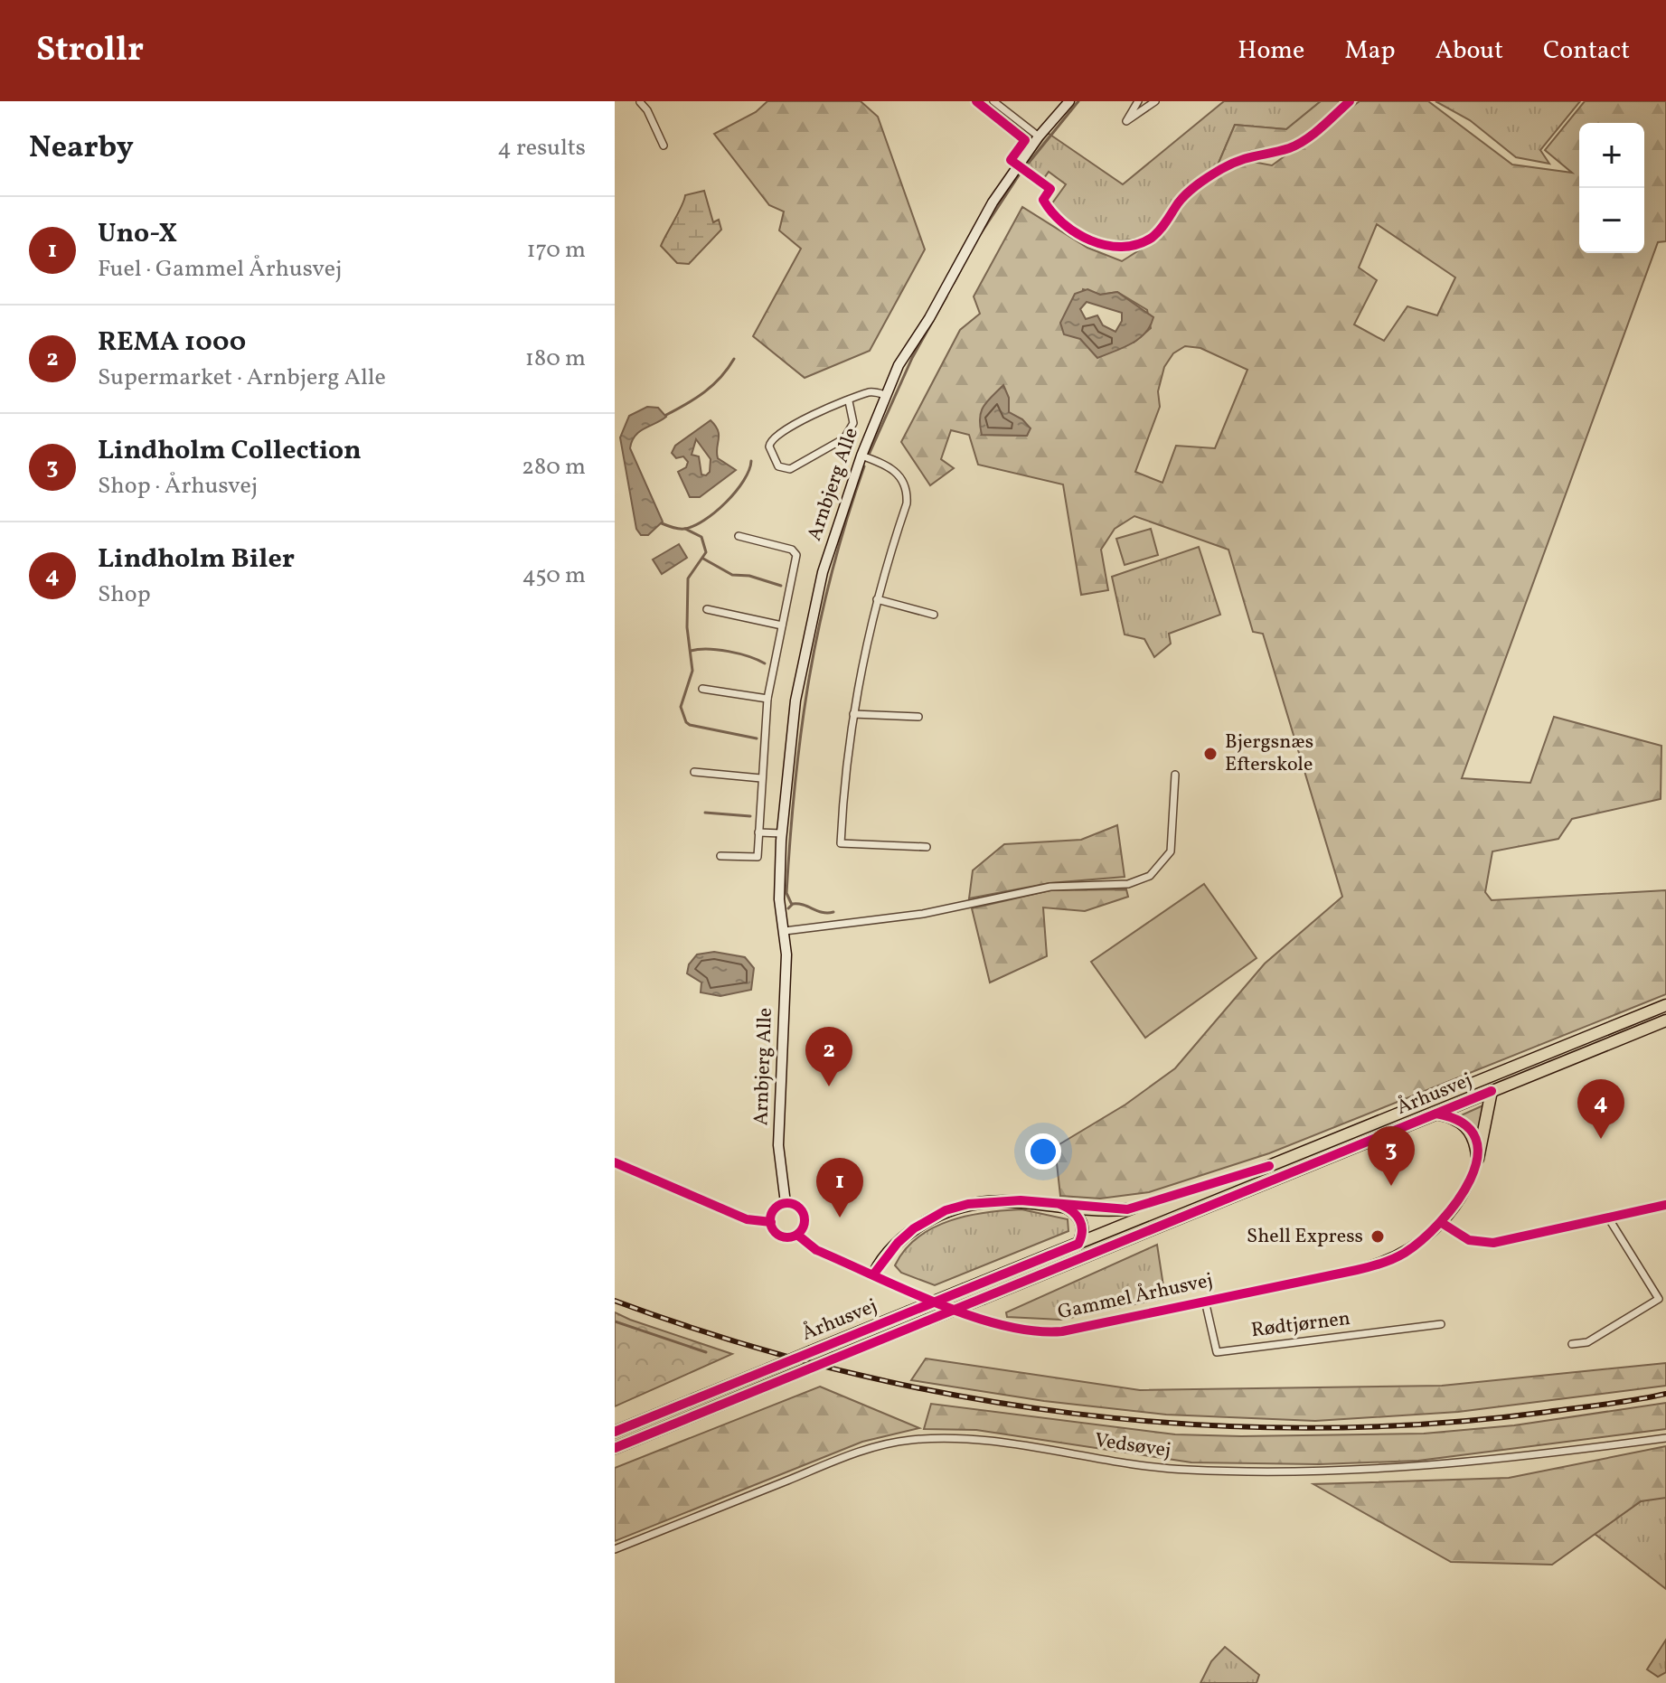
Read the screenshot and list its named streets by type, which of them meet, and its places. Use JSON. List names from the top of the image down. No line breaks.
{"streets":{"main road":["Århusvej"],"street":["Arnbjerg Alle","Gammel Århusvej","Rødtjørnen","Vedsøvej"]},"crossings":[["Arnbjerg Alle","Gammel Århusvej"],["Gammel Århusvej","Rødtjørnen"]],"places":["Bjergsnæs Efterskole","Shell Express"],"page":{"header":"Strollr","nav":["Home","Map","About","Contact"],"heading":["Nearby","4 results"],"map_buttons":["+","−"],"list":[{"mark":"1","name":"Uno-X","note":"Fuel · Gammel Århusvej","value":"170 m"},{"mark":"2","name":"REMA 1000","note":"Supermarket · Arnbjerg Alle","value":"180 m"},{"mark":"3","name":"Lindholm Collection","note":"Shop · Århusvej","value":"280 m"},{"mark":"4","name":"Lindholm Biler","note":"Shop","value":"450 m"}],"pins":["2","4","3","1"]}}
